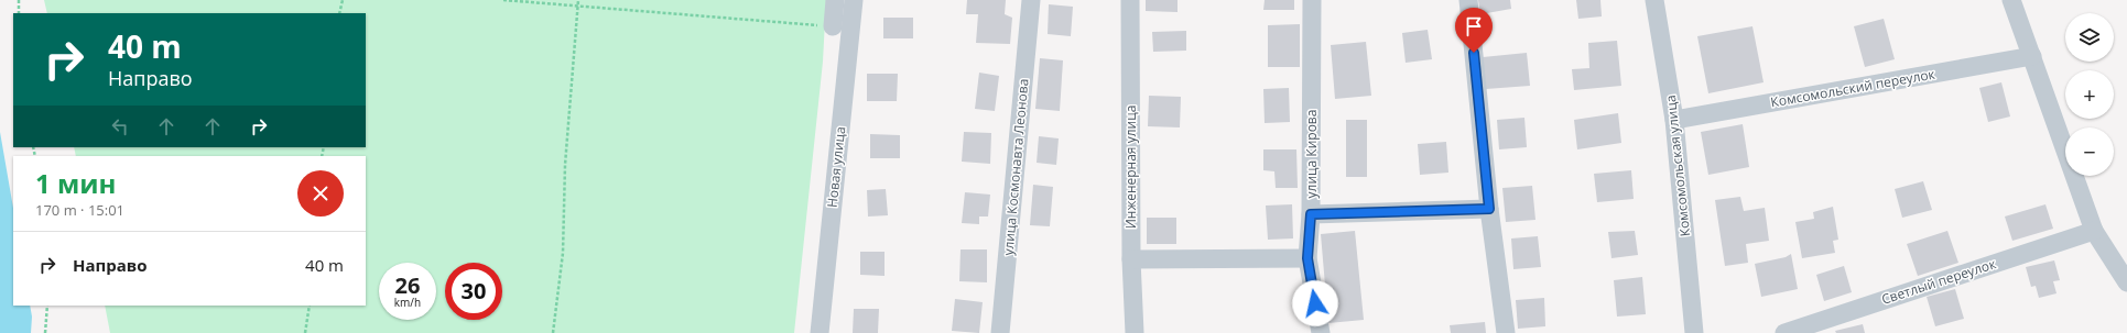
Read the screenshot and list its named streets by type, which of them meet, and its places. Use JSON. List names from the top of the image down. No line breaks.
{"streets":{"street":["Комсомольский переулок","улица Кирова","Комсомольская улица","Новая улица","улица Космонавта Леонова","Инженерная улица","Светлый переулок"]},"crossings":[["Комсомольский переулок","Комсомольская улица"]],"page":{"map_buttons":["+","−"],"turn":["40 m","Направо"],"heading":["1 мин","170 m · 15:01"],"list":[{"name":"Направо","value":"40 m"}],"speed":"26 km/h","limit":"30"}}
